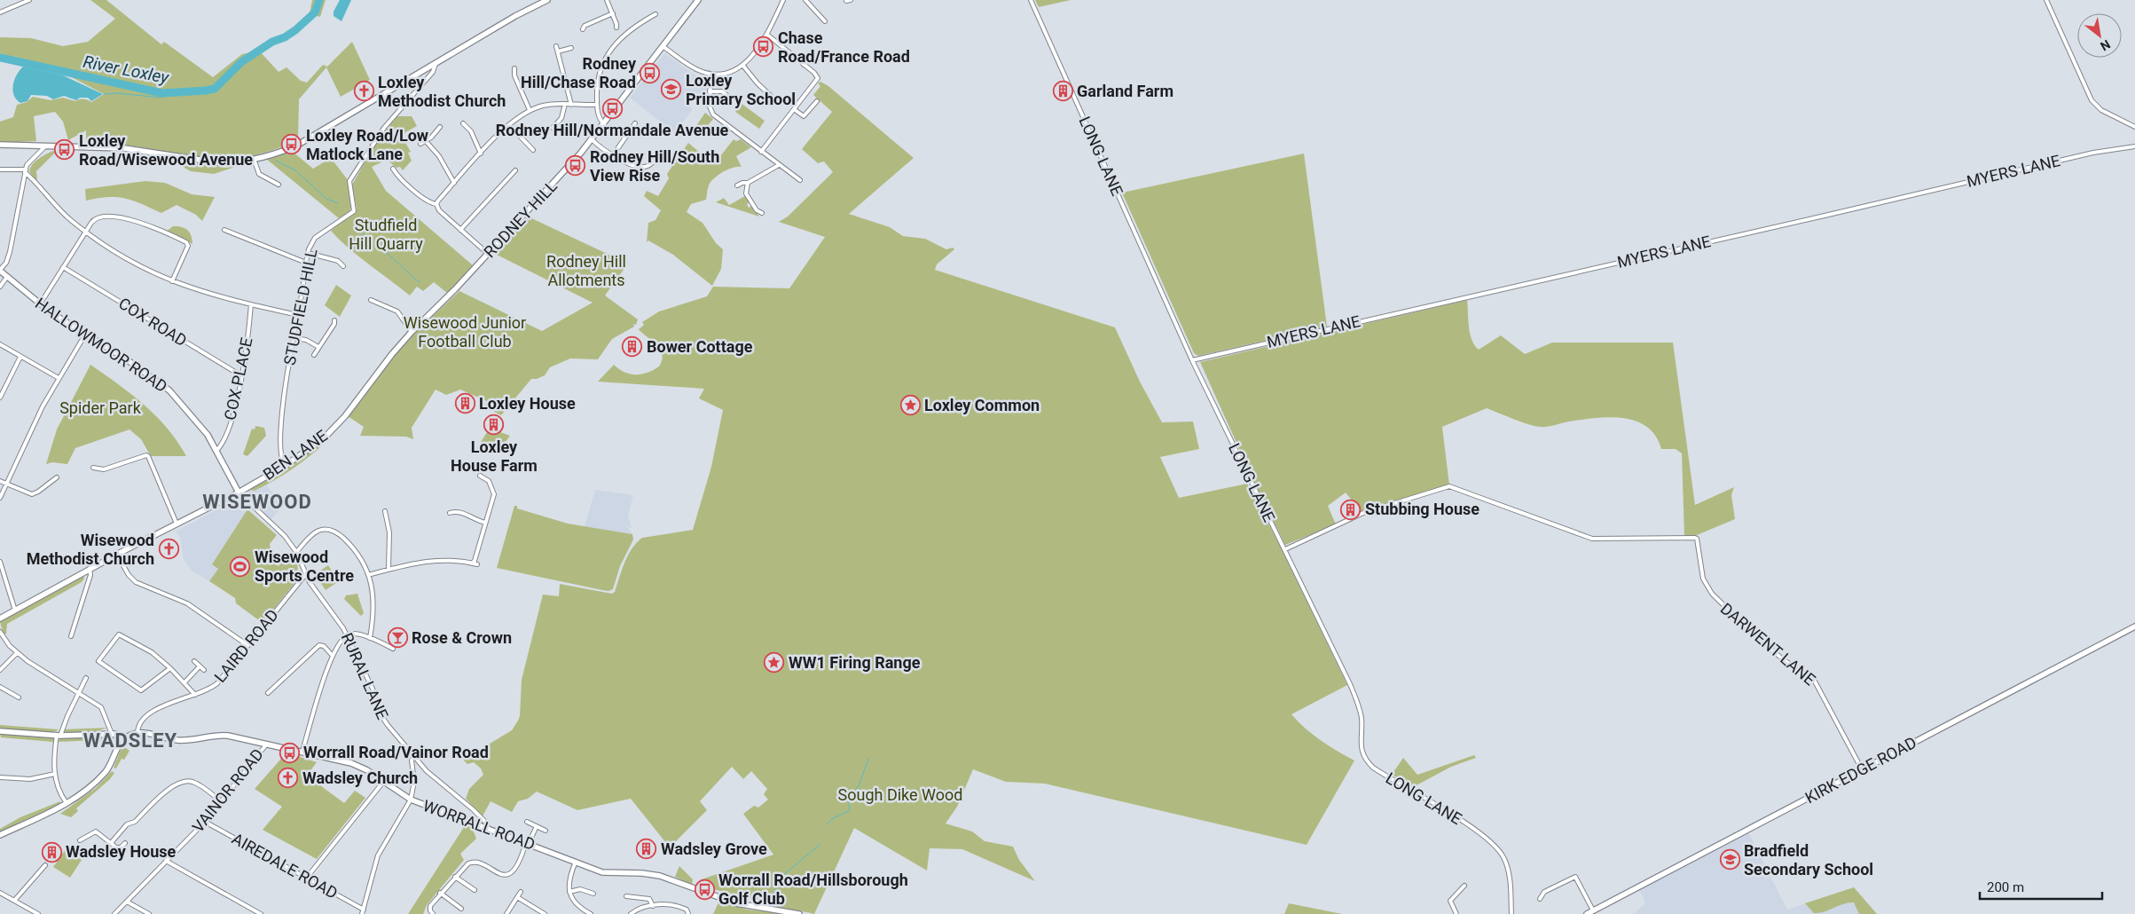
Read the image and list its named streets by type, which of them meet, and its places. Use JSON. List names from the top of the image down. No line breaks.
{"streets":{"street":["LONG LANE","MYERS LANE","RODNEY HILL","STUDFIELD HILL","COX ROAD","HALLOWMOOR ROAD","COX PLACE","BEN LANE","DARWENT LANE","LAIRD ROAD","RURAL LANE","KIRK EDGE ROAD","VAINOR ROAD","WORRALL ROAD","AIREDALE ROAD"]},"crossings":[["LONG LANE","MYERS LANE"],["LONG LANE","DARWENT LANE"],["RODNEY HILL","BEN LANE"],["STUDFIELD HILL","BEN LANE"],["COX ROAD","COX PLACE"],["HALLOWMOOR ROAD","COX PLACE"],["HALLOWMOOR ROAD","BEN LANE"],["HALLOWMOOR ROAD","RURAL LANE"],["BEN LANE","RURAL LANE"],["DARWENT LANE","KIRK EDGE ROAD"],["LAIRD ROAD","RURAL LANE"],["LAIRD ROAD","WORRALL ROAD"],["RURAL LANE","WORRALL ROAD"],["VAINOR ROAD","WORRALL ROAD"],["VAINOR ROAD","AIREDALE ROAD"]],"districts":["WISEWOOD","WADSLEY"],"water":["River Loxley"],"parks":["Studfield Hill Quarry","Rodney Hill Allotments","Wisewood Junior Football Club","Spider Park","Sough Dike Wood"],"places":{"bus stop":["Chase Road/France Road","Rodney Hill/Chase Road","Rodney Hill/Normandale Avenue","Loxley Road/Low Matlock Lane","Loxley Road/Wisewood Avenue","Rodney Hill/South View Rise","Worrall Road/Vainor Road","Worrall Road/Hillsborough Golf Club"],"school or university":["Loxley Primary School","Bradfield Secondary School"],"church":["Loxley Methodist Church","Wisewood Methodist Church","Wadsley Church"],"building":["Garland Farm","Bower Cottage","Loxley House","Loxley House Farm","Stubbing House","Wadsley Grove","Wadsley House"],"place":["Loxley Common","WW1 Firing Range"],"sports":["Wisewood Sports Centre"],"bar":["Rose & Crown"]},"scale_bar":"200 m","north":"bottom right"}
